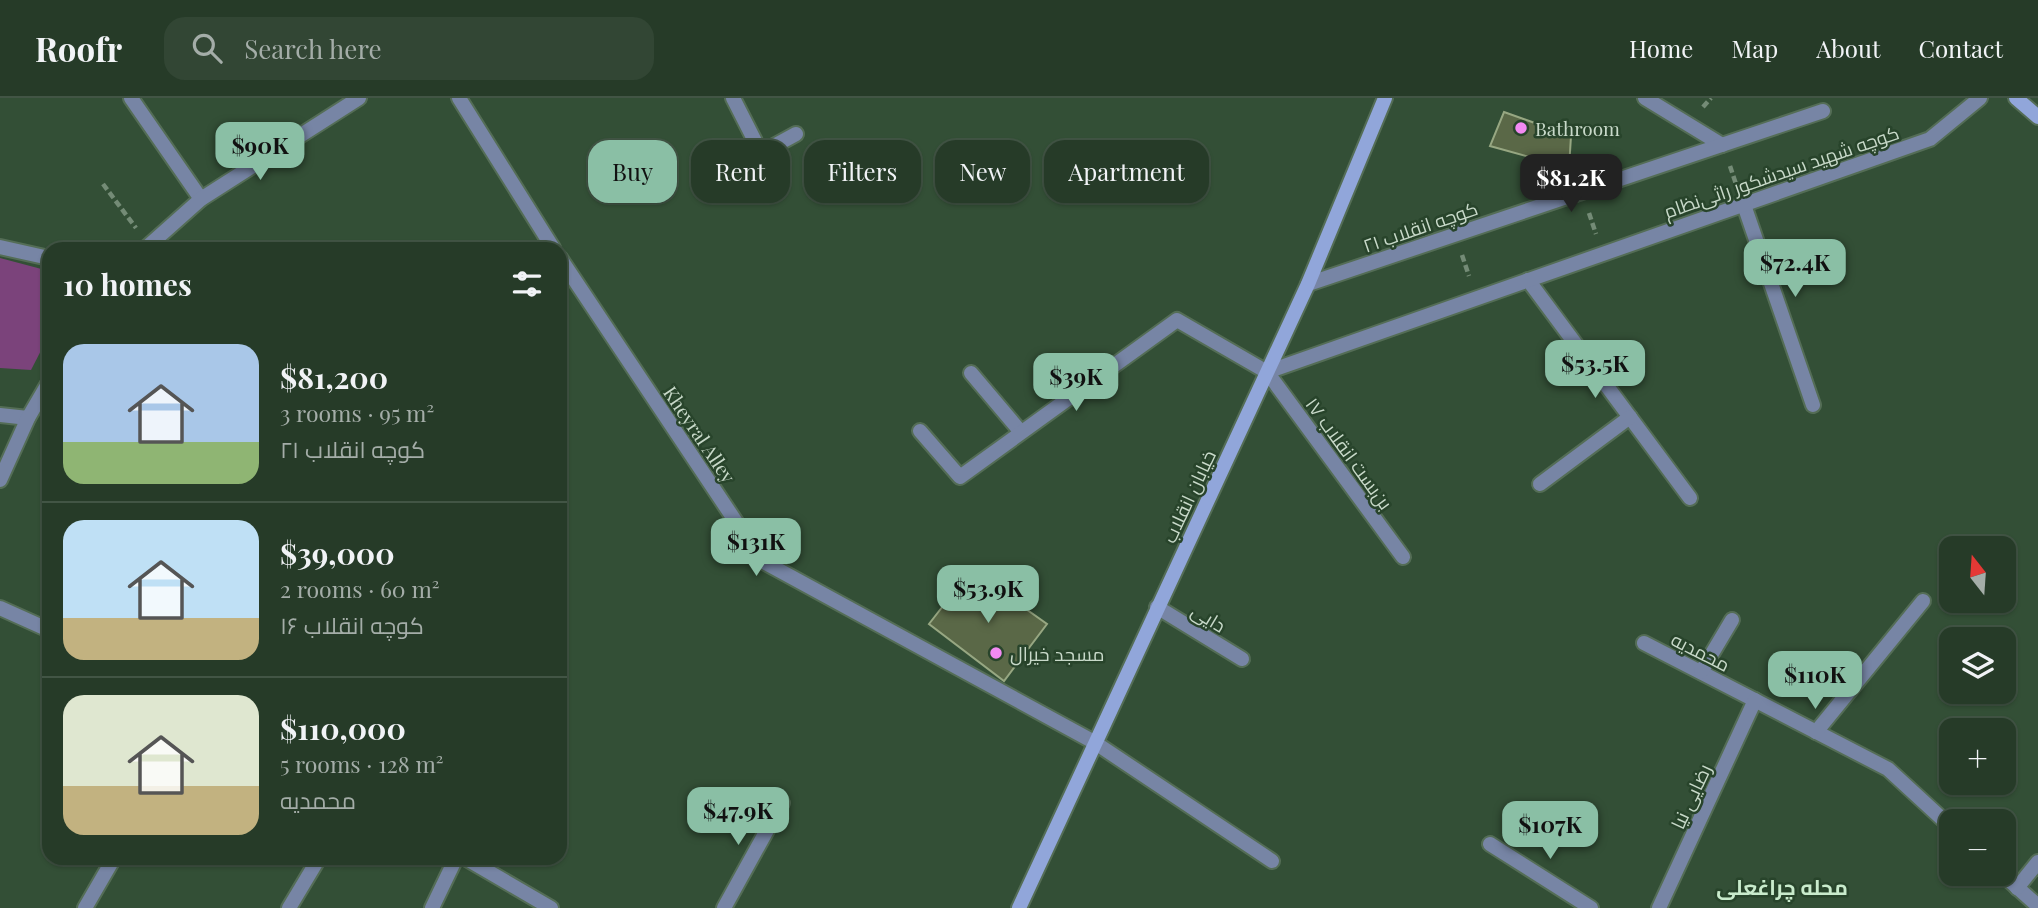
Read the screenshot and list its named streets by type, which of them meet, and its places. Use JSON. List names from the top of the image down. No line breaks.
{"streets":{"main road":["خیابان انقلاب"],"street":["کوچه شهید سیدشکور راثی‌نظام","کوچه انقلاب ۲۱","Kheyral Alley","بن‌بست انقلاب ۱۷","دایی","محمدیه","رضایی نیا"]},"crossings":[["کوچه شهید سیدشکور راثی‌نظام","بن‌بست انقلاب ۱۷"],["کوچه شهید سیدشکور راثی‌نظام","خیابان انقلاب"],["کوچه انقلاب ۲۱","خیابان انقلاب"],["Kheyral Alley","خیابان انقلاب"],["بن‌بست انقلاب ۱۷","خیابان انقلاب"],["خیابان انقلاب","دایی"],["محمدیه","رضایی نیا"]],"districts":["محله چراغعلی"],"places":["Bathroom","مسجد خیرال"],"north":"top","page":{"header":"Roofr","search":"Search here","nav":["Home","Map","About","Contact"],"price":["$90K","$81.2K","$72.4K","$53.5K","$39K","$131K","$53.9K","$110K","$47.9K","$107K"],"chip":["Buy","Rent","Filters","New","Apartment"],"heading":"10 homes","list":[{"name":"$81,200","note":"3 rooms · 95 m² · کوچه انقلاب ۲۱"},{"name":"$39,000","note":"2 rooms · 60 m² · کوچه انقلاب ۱۶"},{"name":"$110,000","note":"5 rooms · 128 m² · محمدیه"}],"map_buttons":["+","−"]}}
